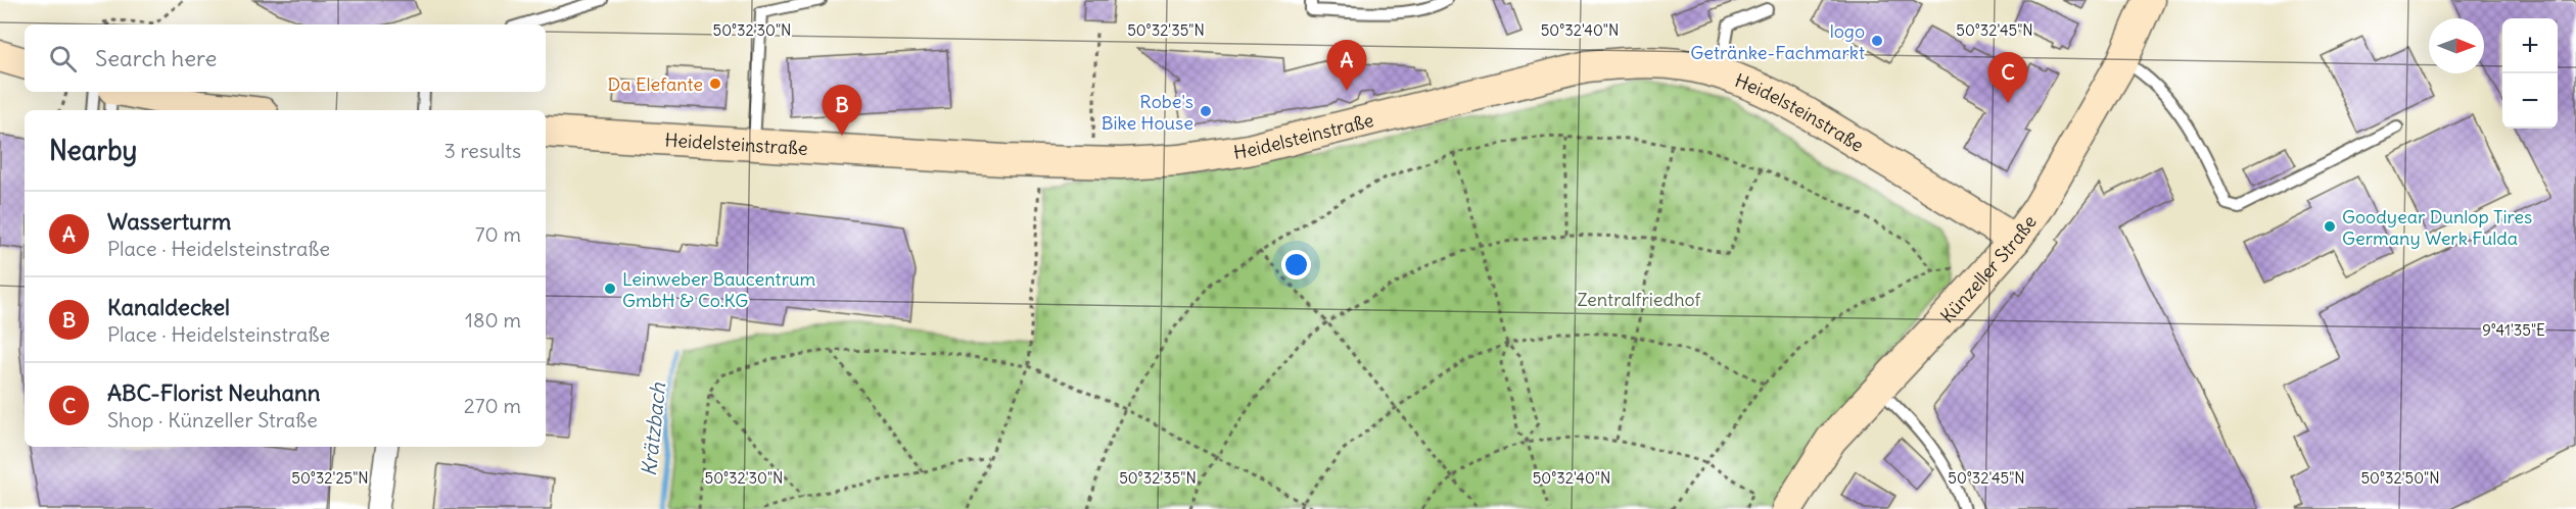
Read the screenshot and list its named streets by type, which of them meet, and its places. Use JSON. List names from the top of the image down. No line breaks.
{"streets":{"main road":["Heidelsteinstraße","Künzeller Straße"]},"crossings":[["Heidelsteinstraße","Künzeller Straße"]],"water":["Krätzbach"],"parks":["Zentralfriedhof"],"places":["logo Getränke-Fachmarkt","Da Elefante","Robe's Bike House","Goodyear Dunlop Tires Germany Werk Fulda","Leinweber Baucentrum GmbH & Co.KG"],"north":"right","page":{"map_buttons":["+","−"],"search":"Search here","pins":["A","C","B"],"heading":["Nearby","3 results"],"list":[{"mark":"A","name":"Wasserturm","note":"Place · Heidelsteinstraße","value":"70 m"},{"mark":"B","name":"Kanaldeckel","note":"Place · Heidelsteinstraße","value":"180 m"},{"mark":"C","name":"ABC-Florist Neuhann","note":"Shop · Künzeller Straße","value":"270 m"}]},"coordinates":["50°32'30\"N","50°32'35\"N","50°32'40\"N","50°32'45\"N","9°41'35\"E","50°32'25\"N","50°32'50\"N"]}
